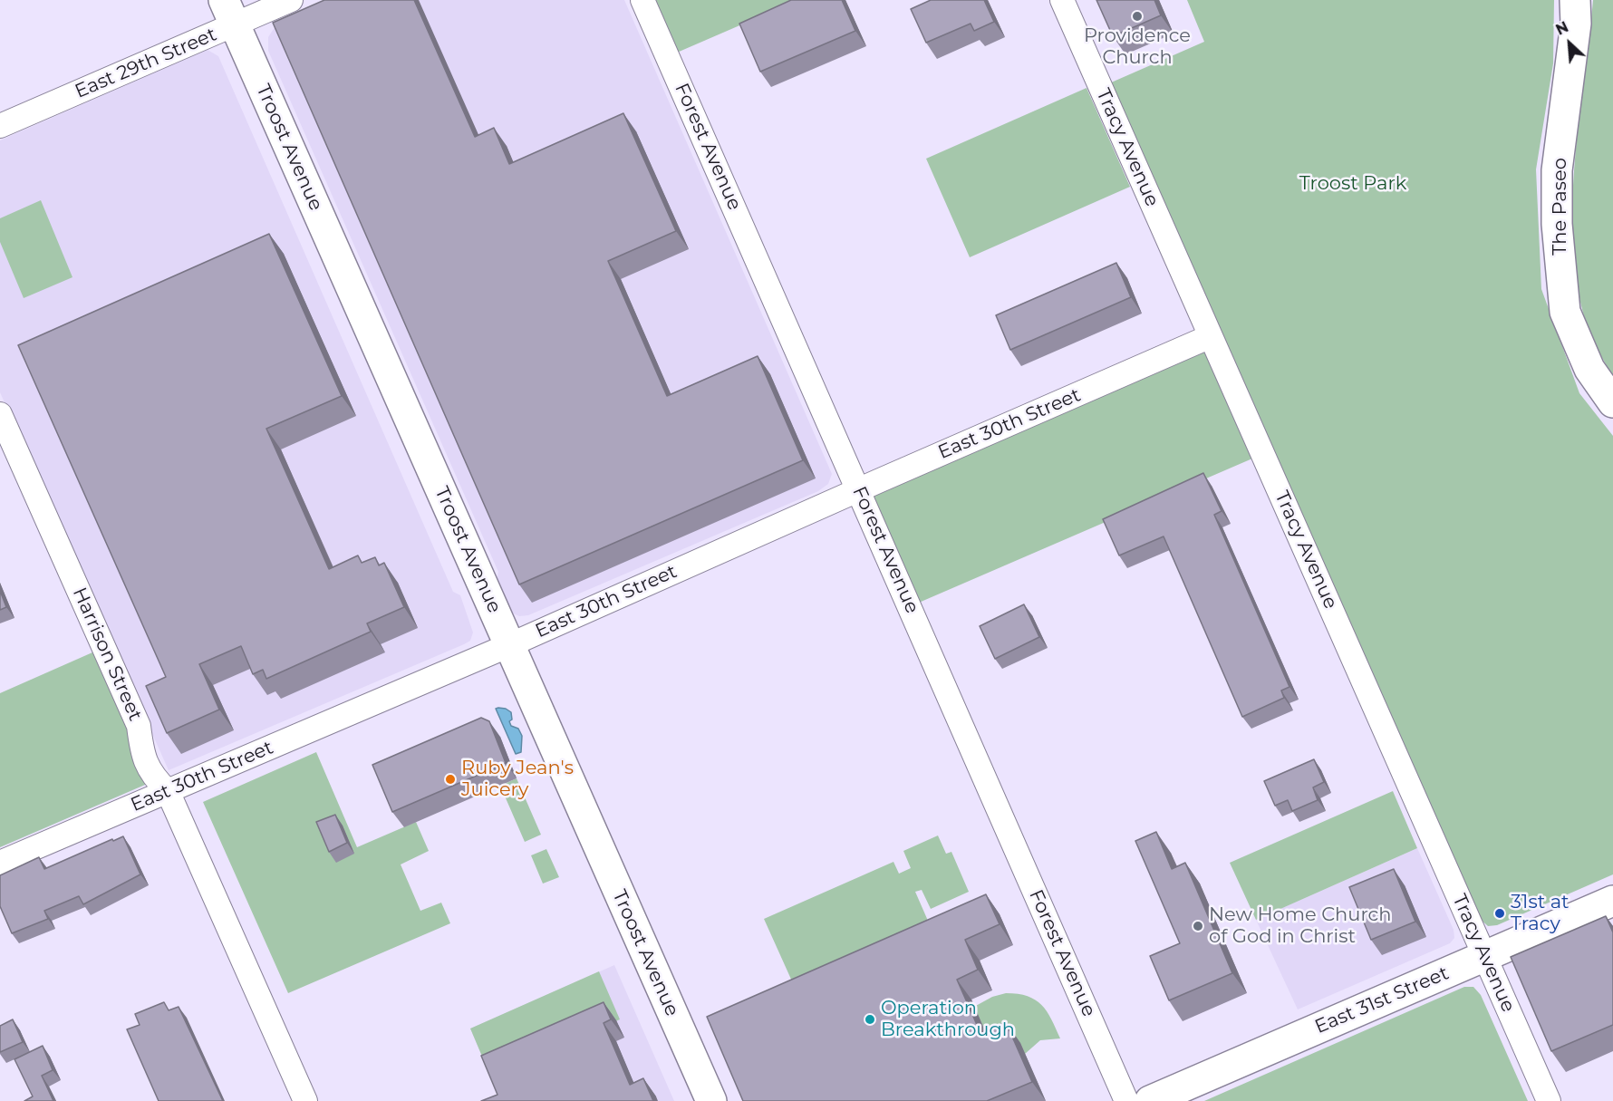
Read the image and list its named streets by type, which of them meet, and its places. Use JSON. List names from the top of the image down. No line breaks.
{"streets":{"main road":["Troost Avenue","The Paseo","East 31st Street"],"street":["East 29th Street","Forest Avenue","Tracy Avenue","East 30th Street","Harrison Street"]},"crossings":[["East 29th Street","Troost Avenue"],["Forest Avenue","East 30th Street"],["Troost Avenue","East 30th Street"],["Tracy Avenue","East 30th Street"],["Tracy Avenue","East 31st Street"],["East 30th Street","Harrison Street"]],"parks":["Troost Park"],"places":["Providence Church","Ruby Jean's Juicery","31st at Tracy","New Home Church of God in Christ","Operation Breakthrough"],"north":"top left"}
